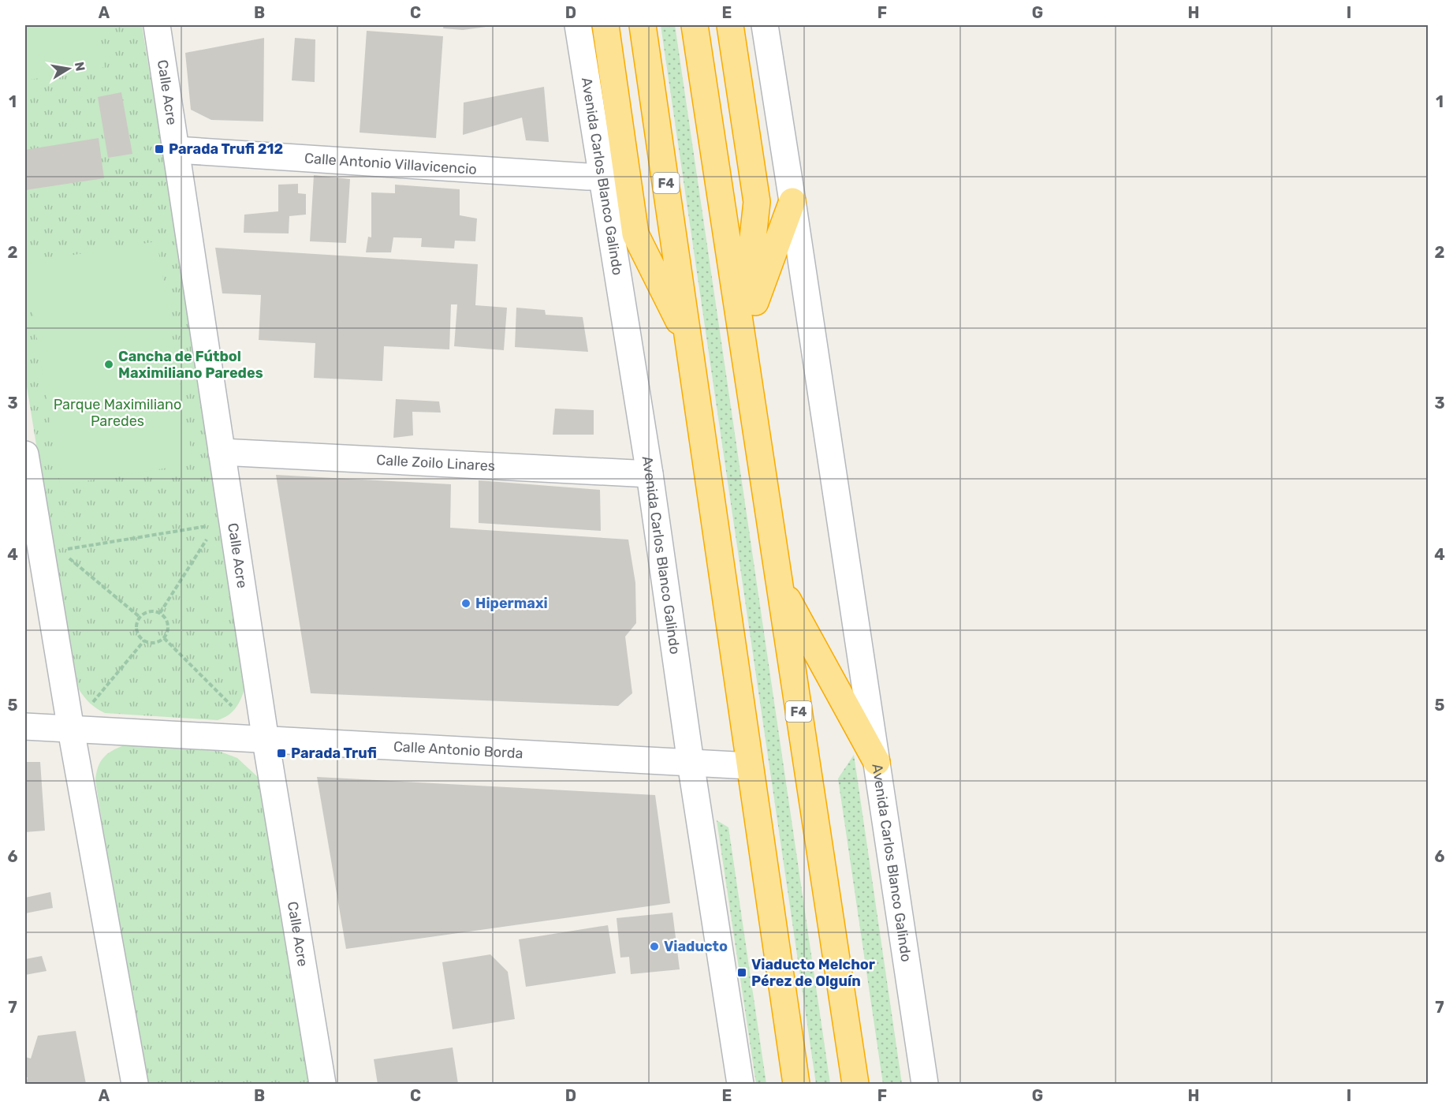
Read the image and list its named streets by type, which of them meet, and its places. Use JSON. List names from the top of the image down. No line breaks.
{"streets":{"highway":["F4"],"street":["Calle Acre","Calle Antonio Villavicencio","Avenida Carlos Blanco Galindo","Calle Zoilo Linares","Calle Antonio Borda"]},"crossings":[["Calle Acre","Calle Antonio Villavicencio"],["Calle Acre","Calle Zoilo Linares"],["Calle Acre","Calle Antonio Borda"],["Calle Antonio Villavicencio","Avenida Carlos Blanco Galindo"],["Avenida Carlos Blanco Galindo","Calle Zoilo Linares"],["Avenida Carlos Blanco Galindo","Calle Antonio Borda"],["F4","Calle Antonio Borda"]],"parks":["Parque Maximiliano Paredes"],"places":{"transit":["Parada Trufi 212","Parada Trufi","Viaducto Melchor Pérez de Olguín"],"other":["Cancha de Fútbol Maximiliano Paredes","Hipermaxi","Viaducto"]},"north":"right","grid":{"columns":["A","B","C","D","E","F","G","H","I"],"rows":["1","2","3","4","5","6","7"]}}
